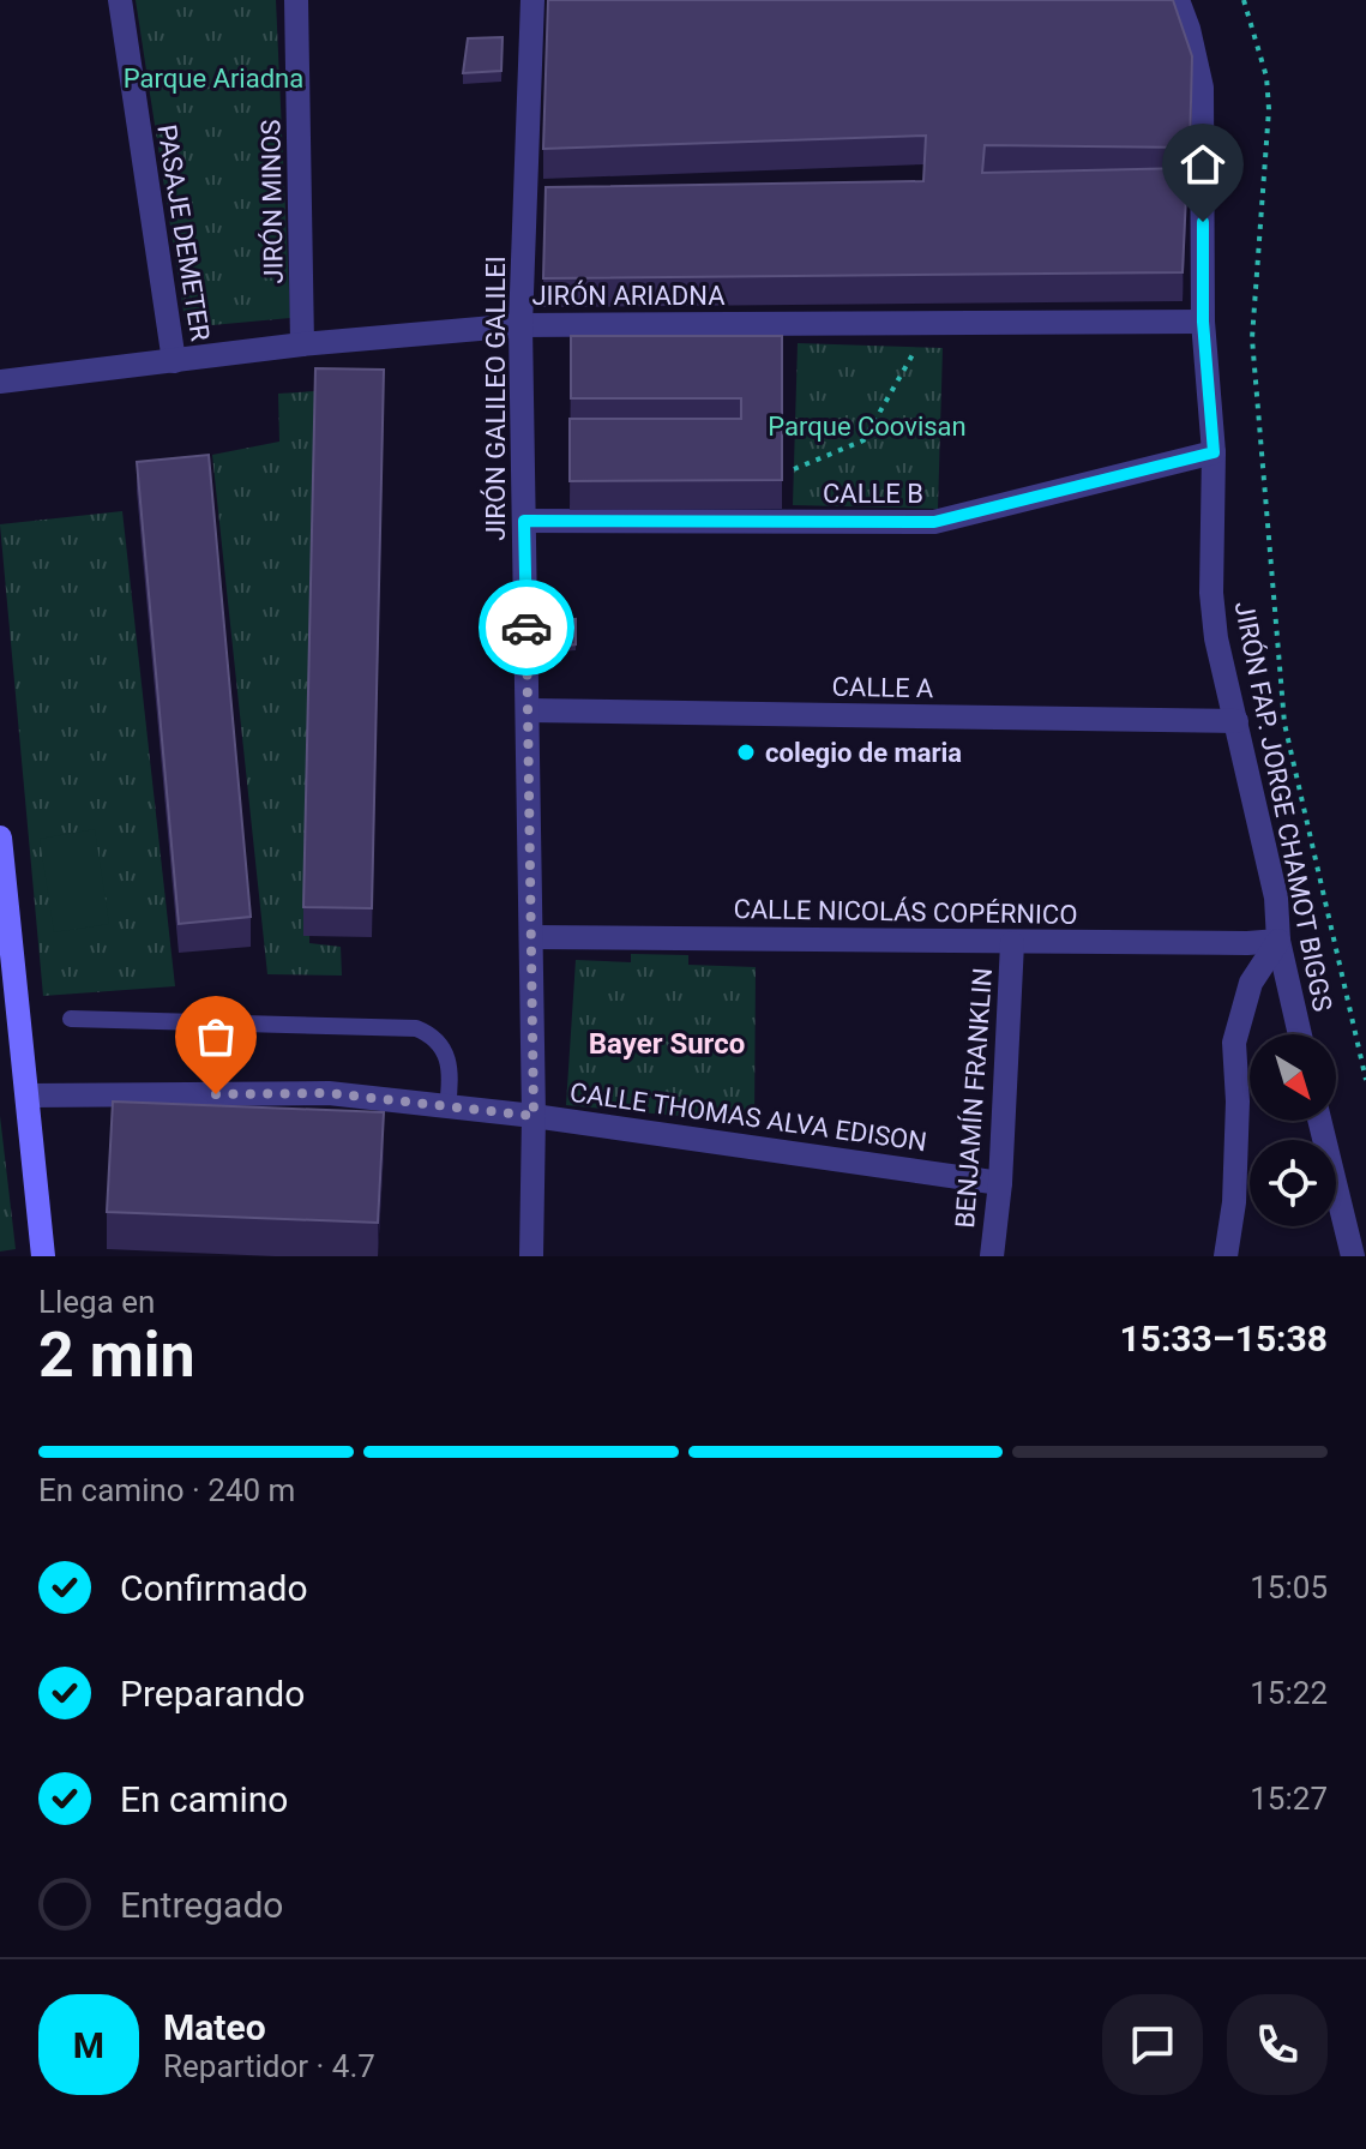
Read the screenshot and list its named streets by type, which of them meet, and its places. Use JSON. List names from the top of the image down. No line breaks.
{"streets":{"street":["JIRÓN MINOS","PASAJE DEMETER","JIRÓN ARIADNA","JIRÓN GALILEO GALILEI","CALLE B","CALLE A","JIRÓN FAP. JORGE CHAMOT BIGGS","CALLE NICOLÁS COPÉRNICO","BENJAMÍN FRANKLIN","CALLE THOMAS ALVA EDISON"]},"crossings":[["JIRÓN MINOS","JIRÓN ARIADNA"],["PASAJE DEMETER","JIRÓN ARIADNA"],["JIRÓN ARIADNA","JIRÓN GALILEO GALILEI"],["JIRÓN ARIADNA","JIRÓN FAP. JORGE CHAMOT BIGGS"],["JIRÓN GALILEO GALILEI","CALLE B"],["JIRÓN GALILEO GALILEI","CALLE A"],["JIRÓN GALILEO GALILEI","CALLE NICOLÁS COPÉRNICO"],["JIRÓN GALILEO GALILEI","CALLE THOMAS ALVA EDISON"],["CALLE B","JIRÓN FAP. JORGE CHAMOT BIGGS"],["CALLE A","JIRÓN FAP. JORGE CHAMOT BIGGS"],["JIRÓN FAP. JORGE CHAMOT BIGGS","CALLE NICOLÁS COPÉRNICO"],["CALLE NICOLÁS COPÉRNICO","BENJAMÍN FRANKLIN"],["BENJAMÍN FRANKLIN","CALLE THOMAS ALVA EDISON"]],"districts":["Bayer Surco"],"parks":["Parque Ariadna","Parque Coovisan"],"places":["colegio de maria"],"north":"bottom right","page":{"heading":["2 min","Llega en","15:33–15:38"],"panel":["Mateo","Repartidor · 4.7"],"bar":"En camino · 240 m","list":[["Confirmado","15:05"],["Preparando","15:22"],["En camino","15:27"],"Entregado"],"round":"M"}}
